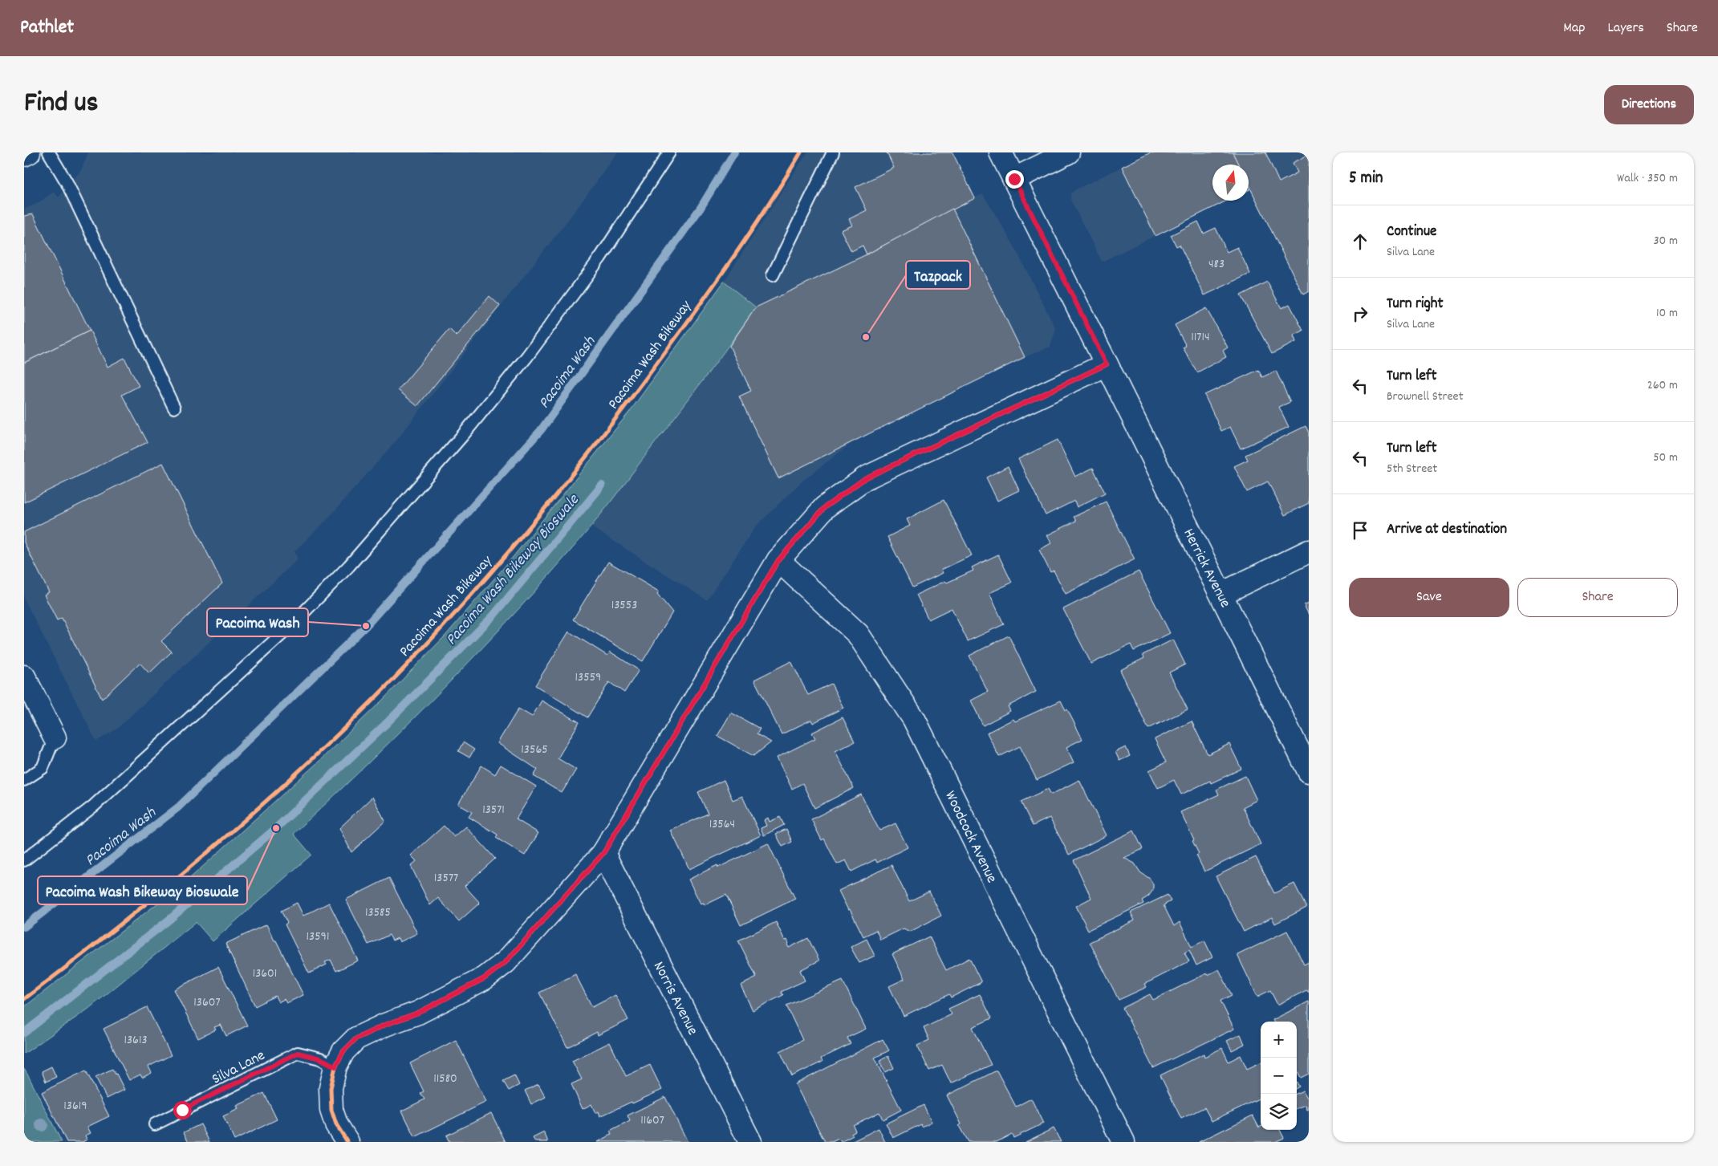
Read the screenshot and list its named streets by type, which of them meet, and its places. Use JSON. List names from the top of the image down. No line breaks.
{"streets":{"street":["Herrick Avenue","Woodcock Avenue","Norris Avenue"],"lane":["Silva Lane"],"cycle path":["Pacoima Wash Bikeway"]},"water":["Pacoima Wash","Pacoima Wash Bikeway Bioswale"],"places":["Tazpack","Pacoima Wash","Pacoima Wash Bikeway Bioswale"],"house_numbers":["483","11714","13553","13559","13565","13571","13564","13577","13585","13591","13601","13607","13613","11580","13619","11607"],"north":"top","page":{"header":"Pathlet","nav":["Map","Layers","Share"],"title":"Find us","buttons":["Directions",["Save","Share"]],"heading":["5 min","Walk · 350 m"],"list":[["Continue","Silva Lane","30 m"],["Turn right","Silva Lane","10 m"],["Turn left","Brownell Street","260 m"],["Turn left","5th Street","50 m"],"Arrive at destination"],"map_buttons":["+","−"]}}
